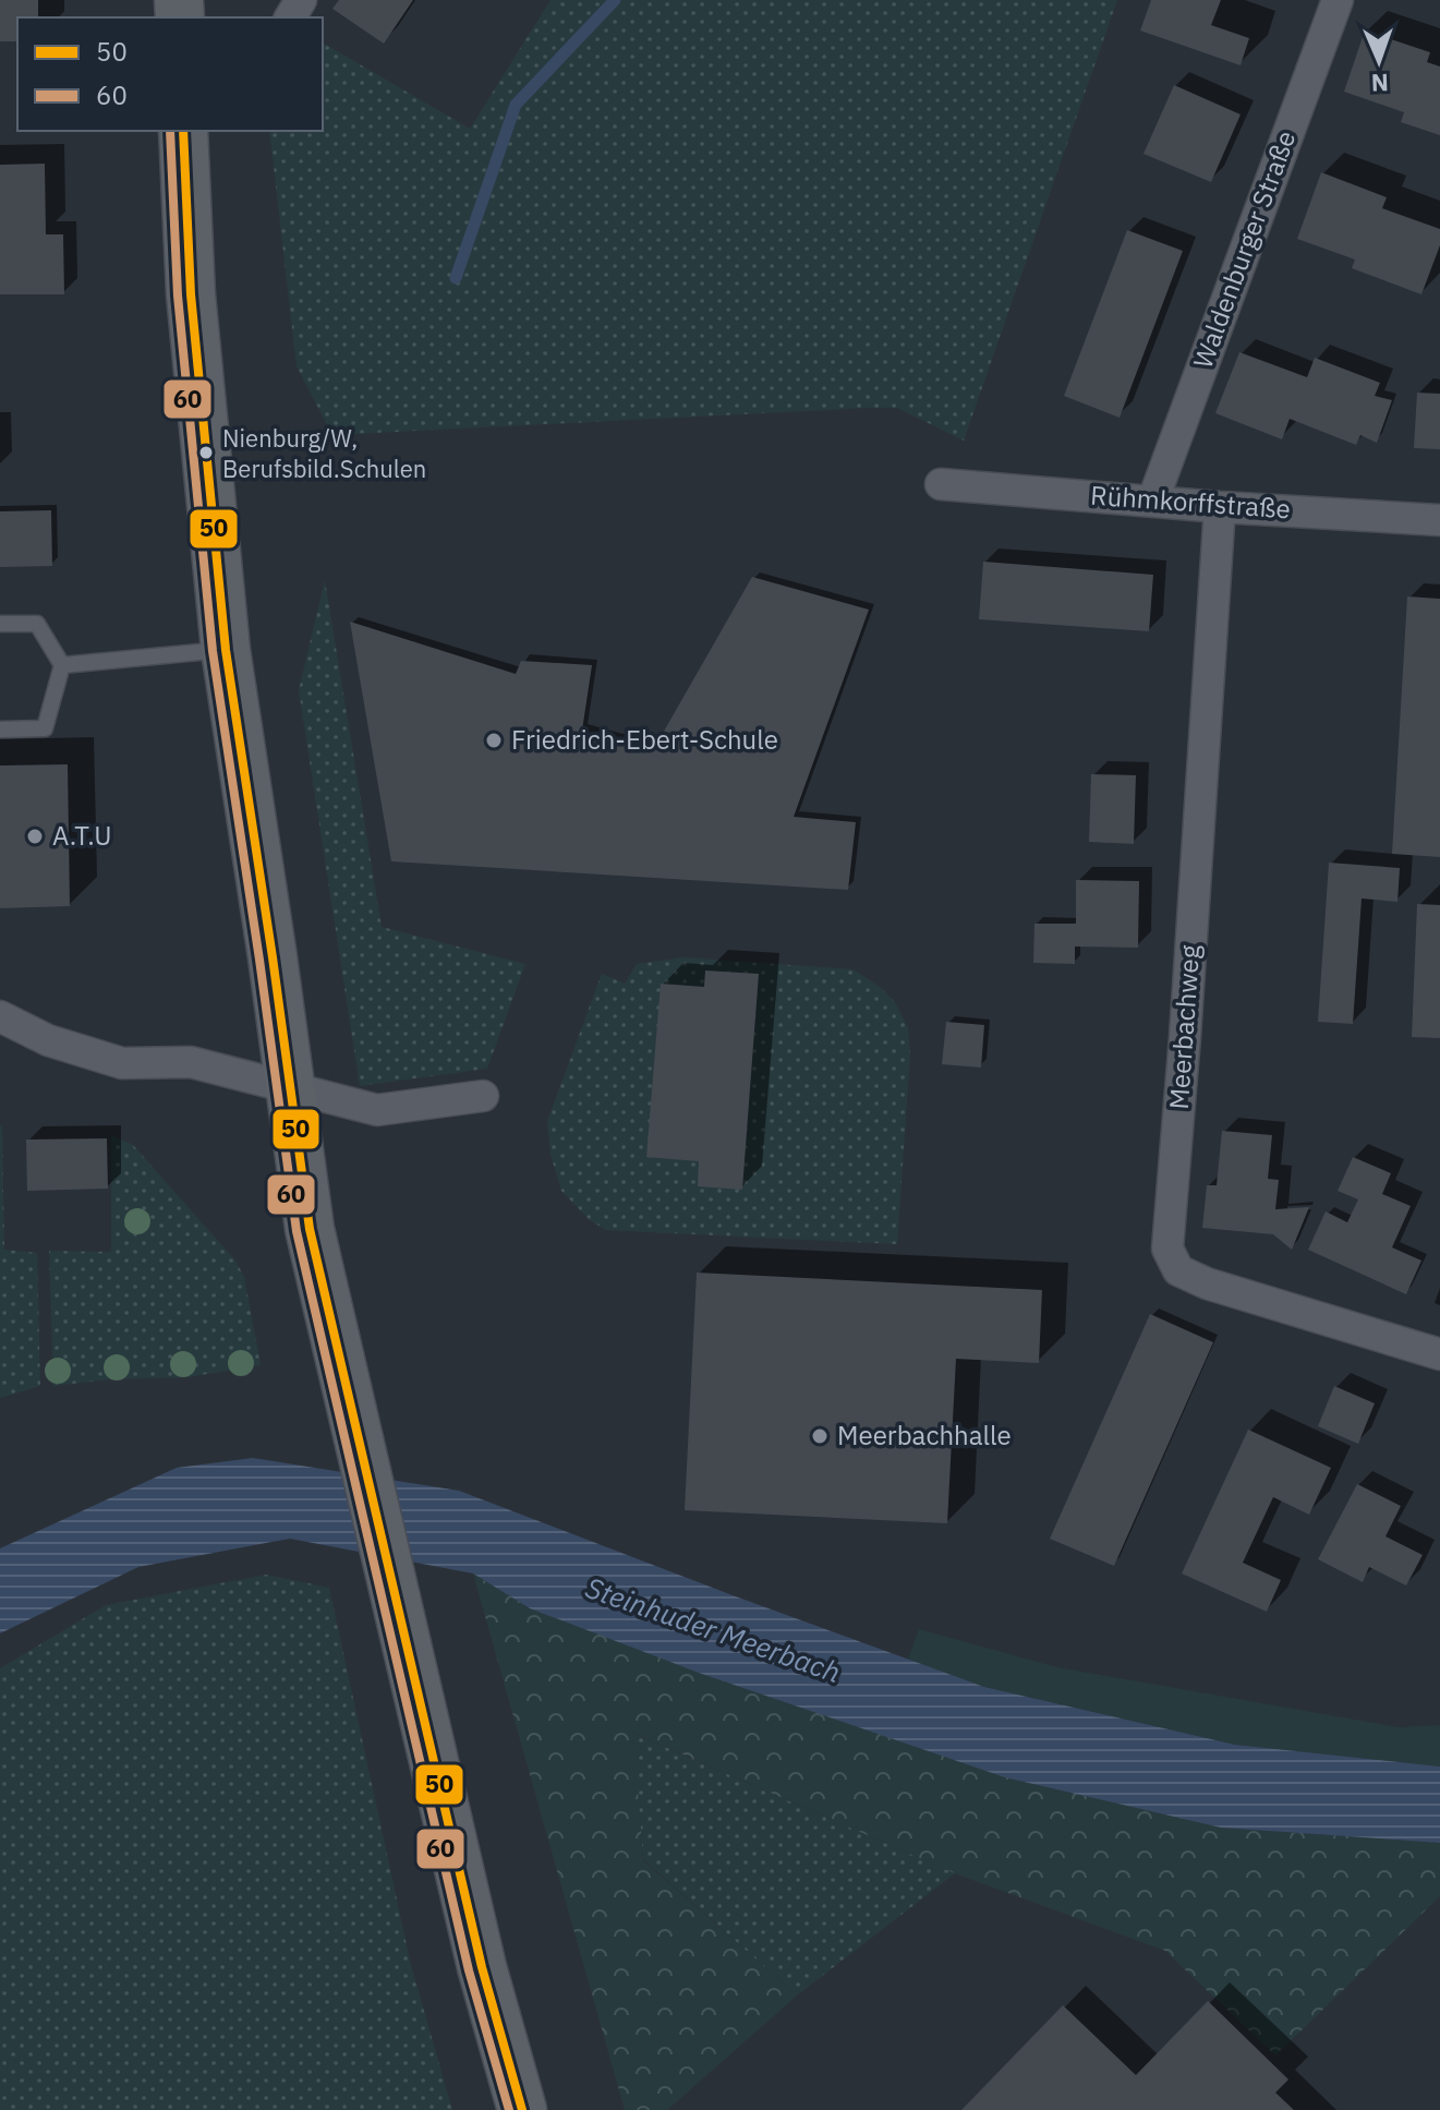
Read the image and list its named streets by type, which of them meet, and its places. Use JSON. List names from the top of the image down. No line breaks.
{"streets":{"street":["Waldenburger Straße","Rühmkorffstraße","Meerbachweg"]},"crossings":[["Waldenburger Straße","Rühmkorffstraße"],["Rühmkorffstraße","Meerbachweg"]],"water":["Steinhuder Meerbach"],"places":["Nienburg/W, Berufsbild.Schulen","Friedrich-Ebert-Schule","A.T.U","Meerbachhalle"],"lines":["transit line 50","transit line 60"],"legend":["50","60"],"north":"bottom"}
